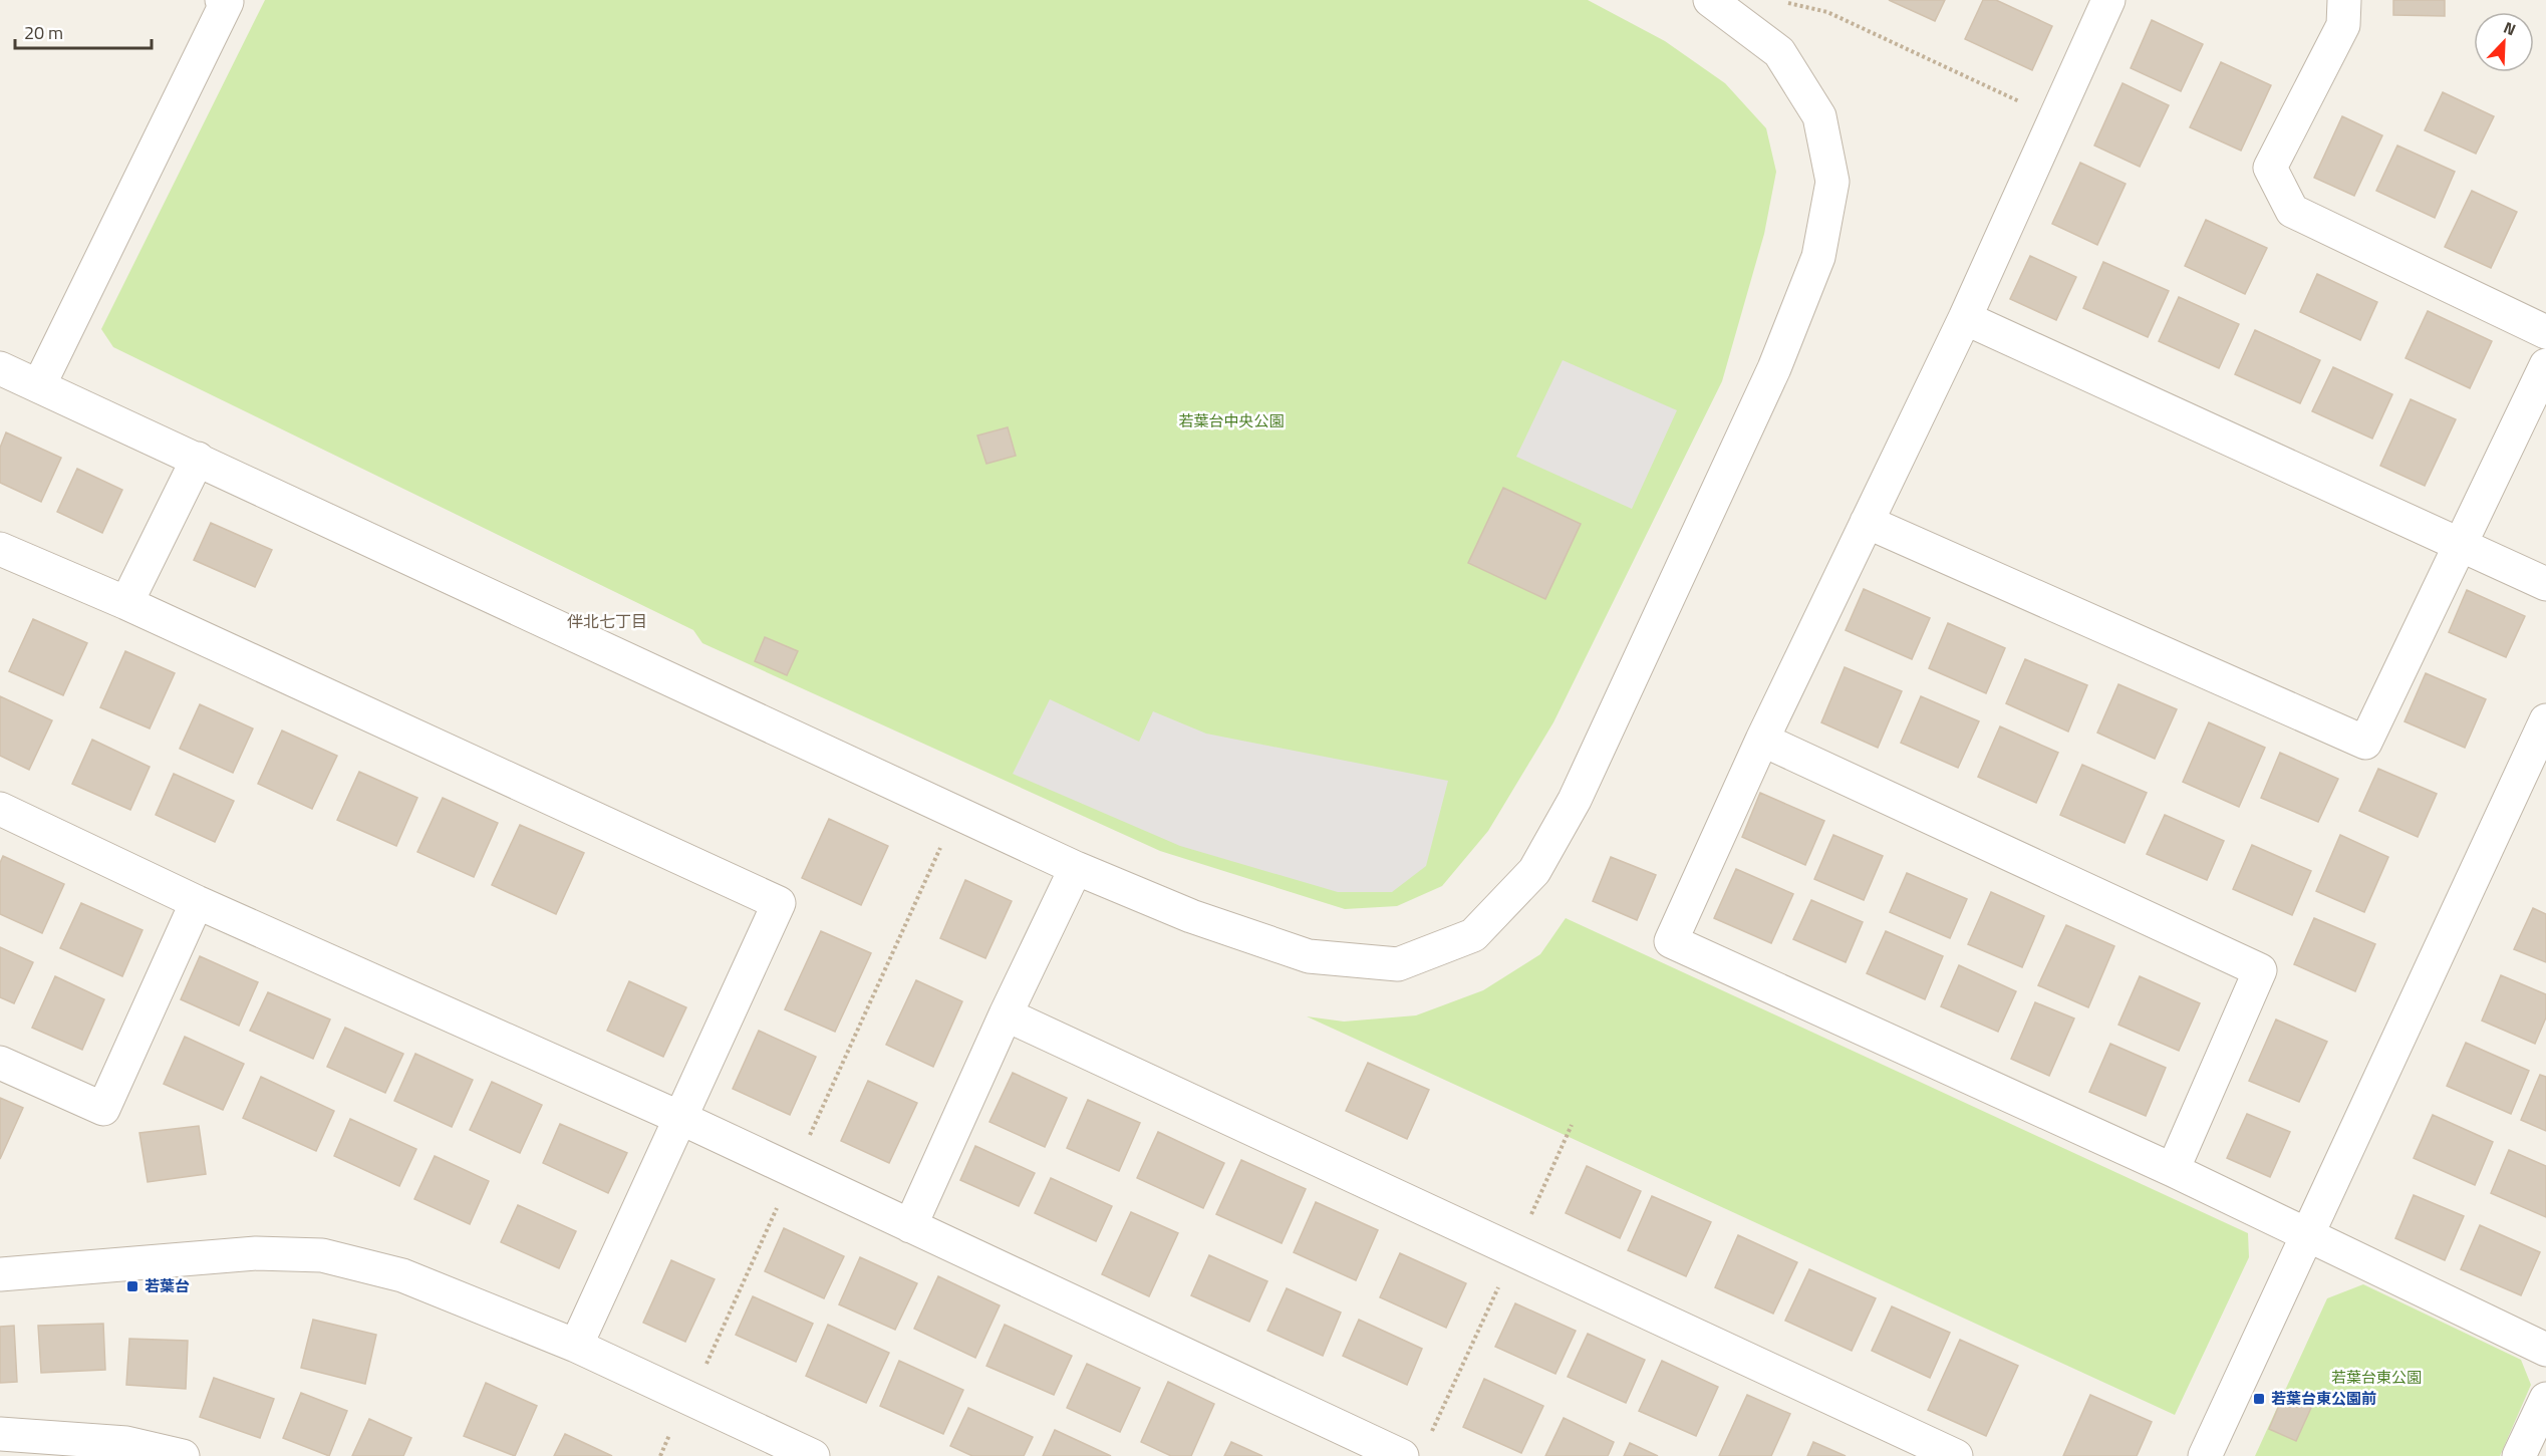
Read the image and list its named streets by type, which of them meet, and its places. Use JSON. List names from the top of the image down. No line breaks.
{"districts":["伴北七丁目"],"parks":["若葉台中央公園","若葉台東公園"],"places":{"transit":["若葉台","若葉台東公園前"]},"scale_bar":"20 m","north":"top right"}
